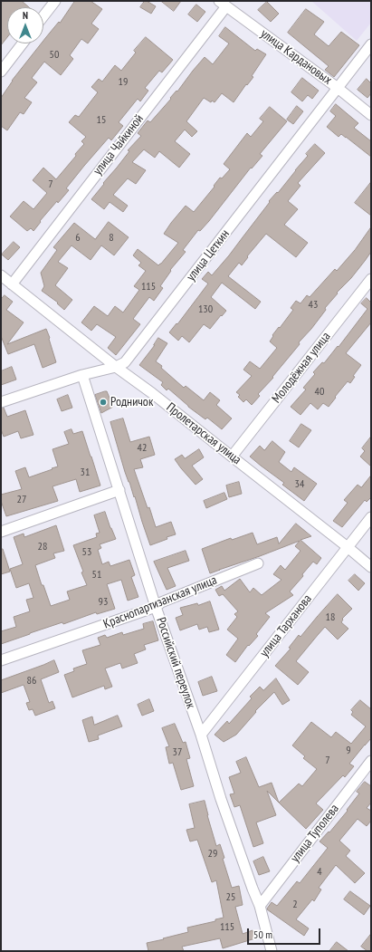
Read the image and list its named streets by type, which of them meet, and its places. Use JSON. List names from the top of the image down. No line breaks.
{"streets":{"street":["улица Кардановых","улица Чайкиной","улица Цеткин","Молодёжная улица","Пролетарская улица","Краснопартизанская улица","улица Тарханова","Российский переулок","улица Туполева"]},"crossings":[["улица Кардановых","улица Чайкиной"],["улица Кардановых","улица Цеткин"],["улица Чайкиной","Пролетарская улица"],["улица Цеткин","Пролетарская улица"],["улица Цеткин","Российский переулок"],["Молодёжная улица","Пролетарская улица"],["Пролетарская улица","улица Тарханова"],["Краснопартизанская улица","Российский переулок"],["улица Тарханова","Российский переулок"],["Российский переулок","улица Туполева"]],"places":["Родничок"],"house_numbers":["50","19","15","7","6","8","115","43","130","40","42","31","34","27","28","53","51","93","18","86","9","37","7","29","4","25","2","115"],"scale_bar":"50 m","north":"top"}
